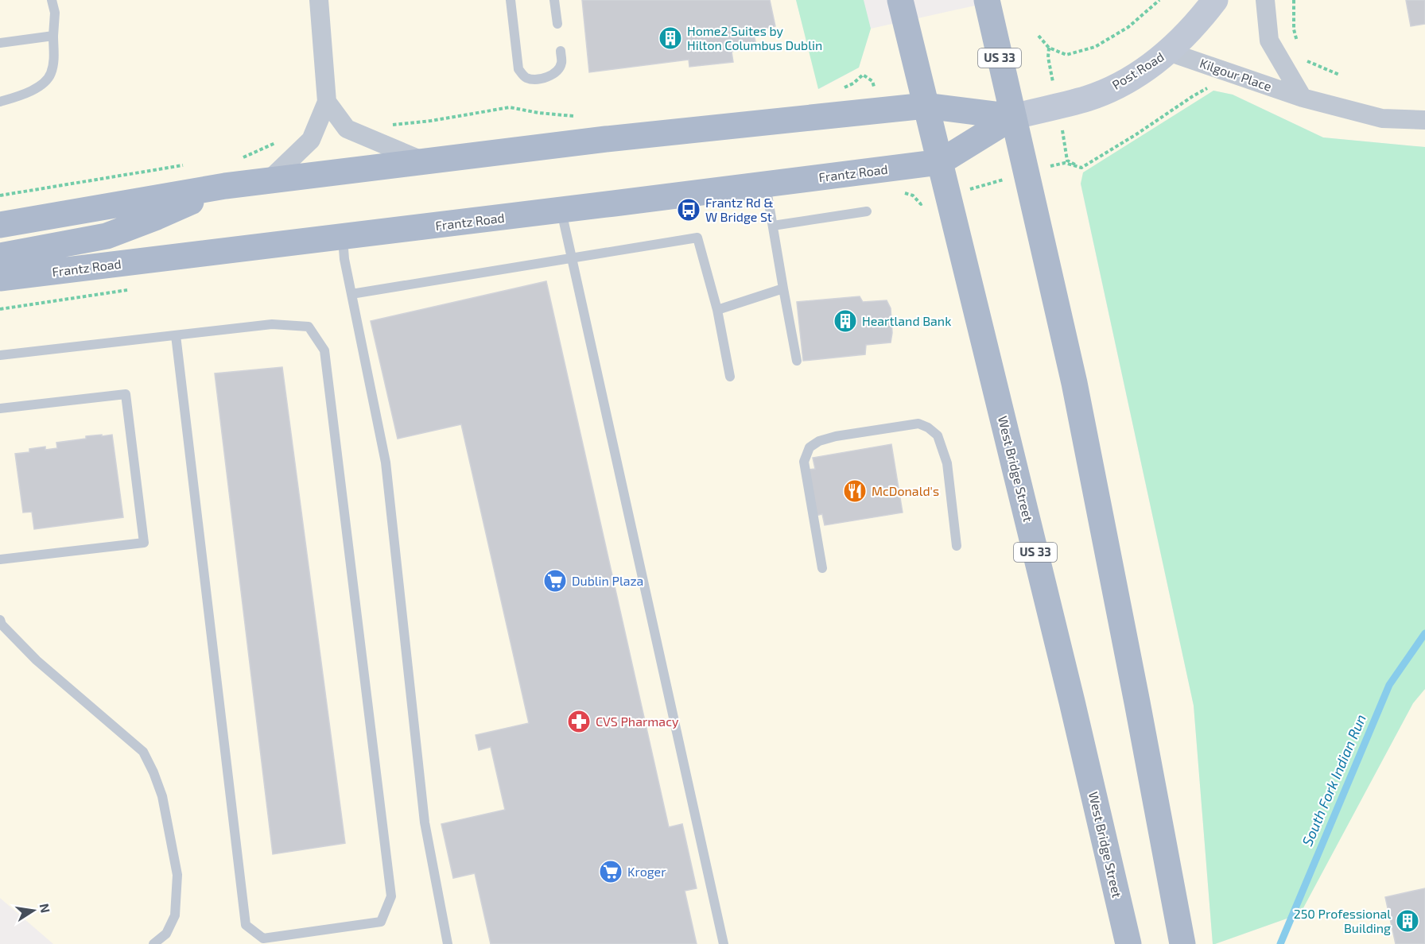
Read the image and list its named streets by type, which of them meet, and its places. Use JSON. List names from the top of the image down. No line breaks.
{"streets":{"main road":["US 33","Post Road","Frantz Road","West Bridge Street"],"street":["Kilgour Place"]},"crossings":[["US 33","Post Road"],["US 33","West Bridge Street"],["Post Road","Kilgour Place"],["Frantz Road","West Bridge Street"]],"water":["South Fork Indian Run"],"places":{"building":["Home2 Suites by Hilton Columbus Dublin","Heartland Bank","250 Professional Building"],"bus stop":["Frantz Rd & W Bridge St"],"restaurant":["McDonald's"],"supermarket":["Dublin Plaza","Kroger"],"pharmacy":["CVS Pharmacy"]},"north":"right"}
